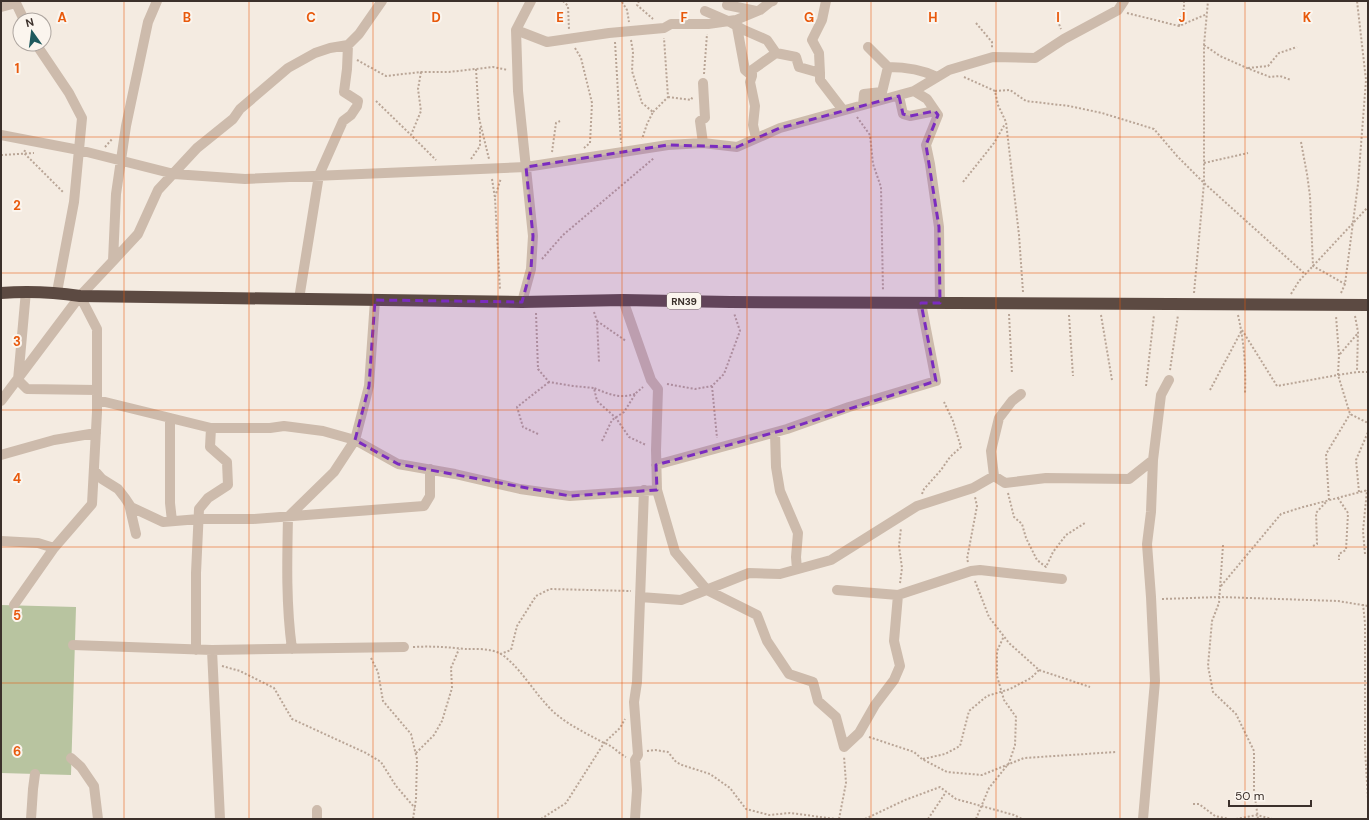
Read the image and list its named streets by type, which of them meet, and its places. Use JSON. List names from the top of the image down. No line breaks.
{"streets":{"highway":["RN39"]},"scale_bar":"50 m","north":"top","grid":{"columns":["A","B","C","D","E","F","G","H","I","J","K"],"rows":["1","2","3","4","5","6"]}}
